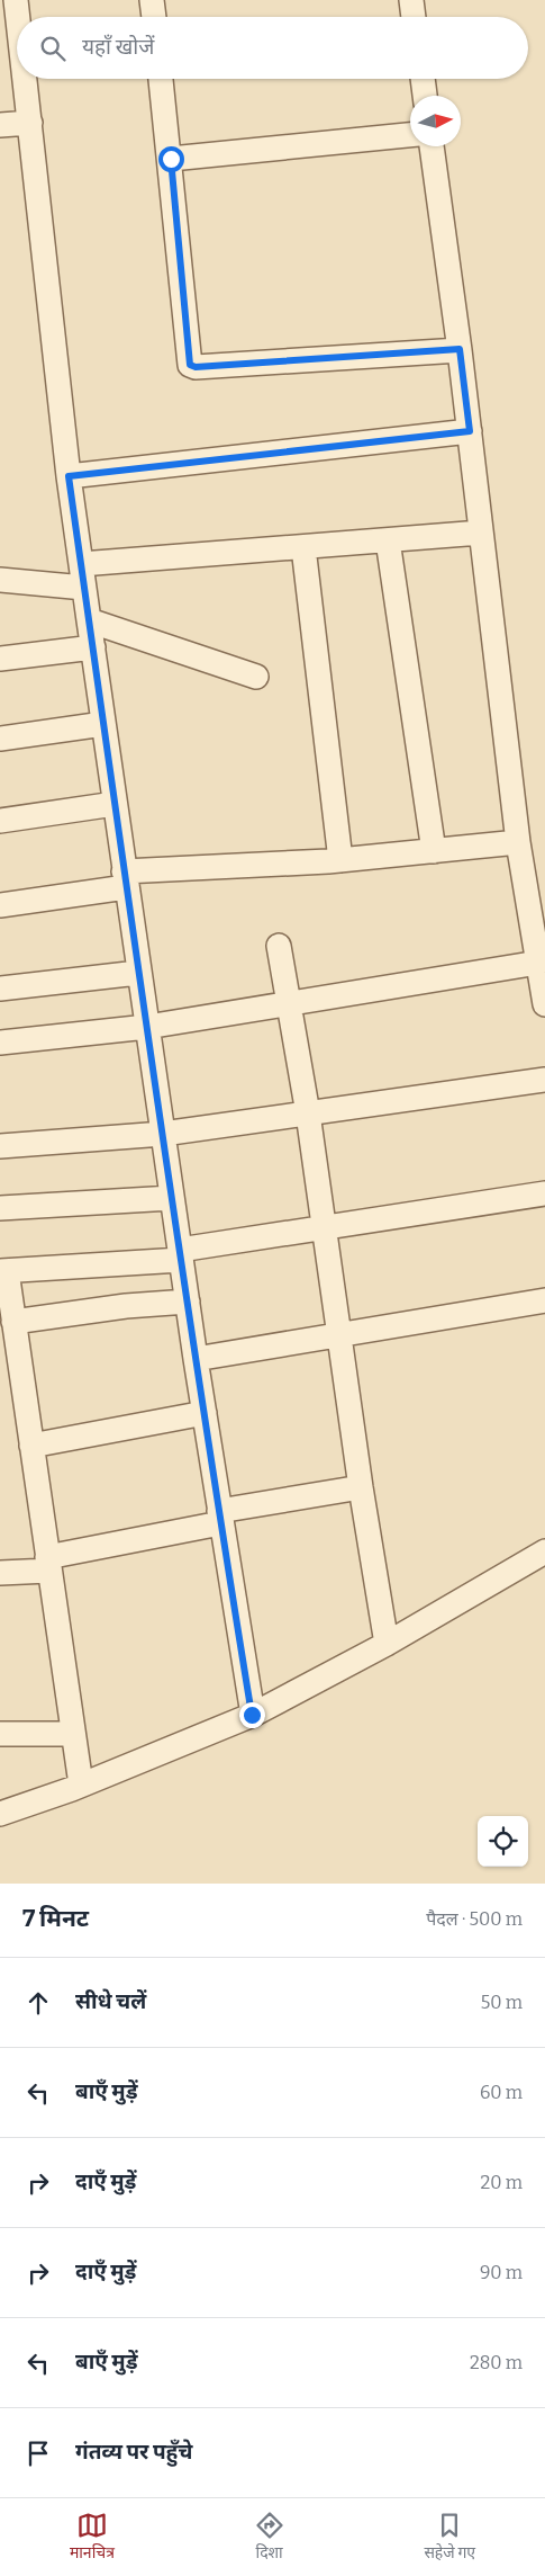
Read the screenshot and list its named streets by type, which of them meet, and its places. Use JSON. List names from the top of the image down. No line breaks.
{"north":"right","page":{"search":"यहाँ खोजें","heading":["7 मिनट","पैदल · 500 m"],"list":[["सीधे चलें","50 m"],["बाएँ मुड़ें","60 m"],["दाएँ मुड़ें","20 m"],["दाएँ मुड़ें","90 m"],["बाएँ मुड़ें","280 m"],"गंतव्य पर पहुँचे"],"nav":["मानचित्र","दिशा","सहेजे गए"]}}
